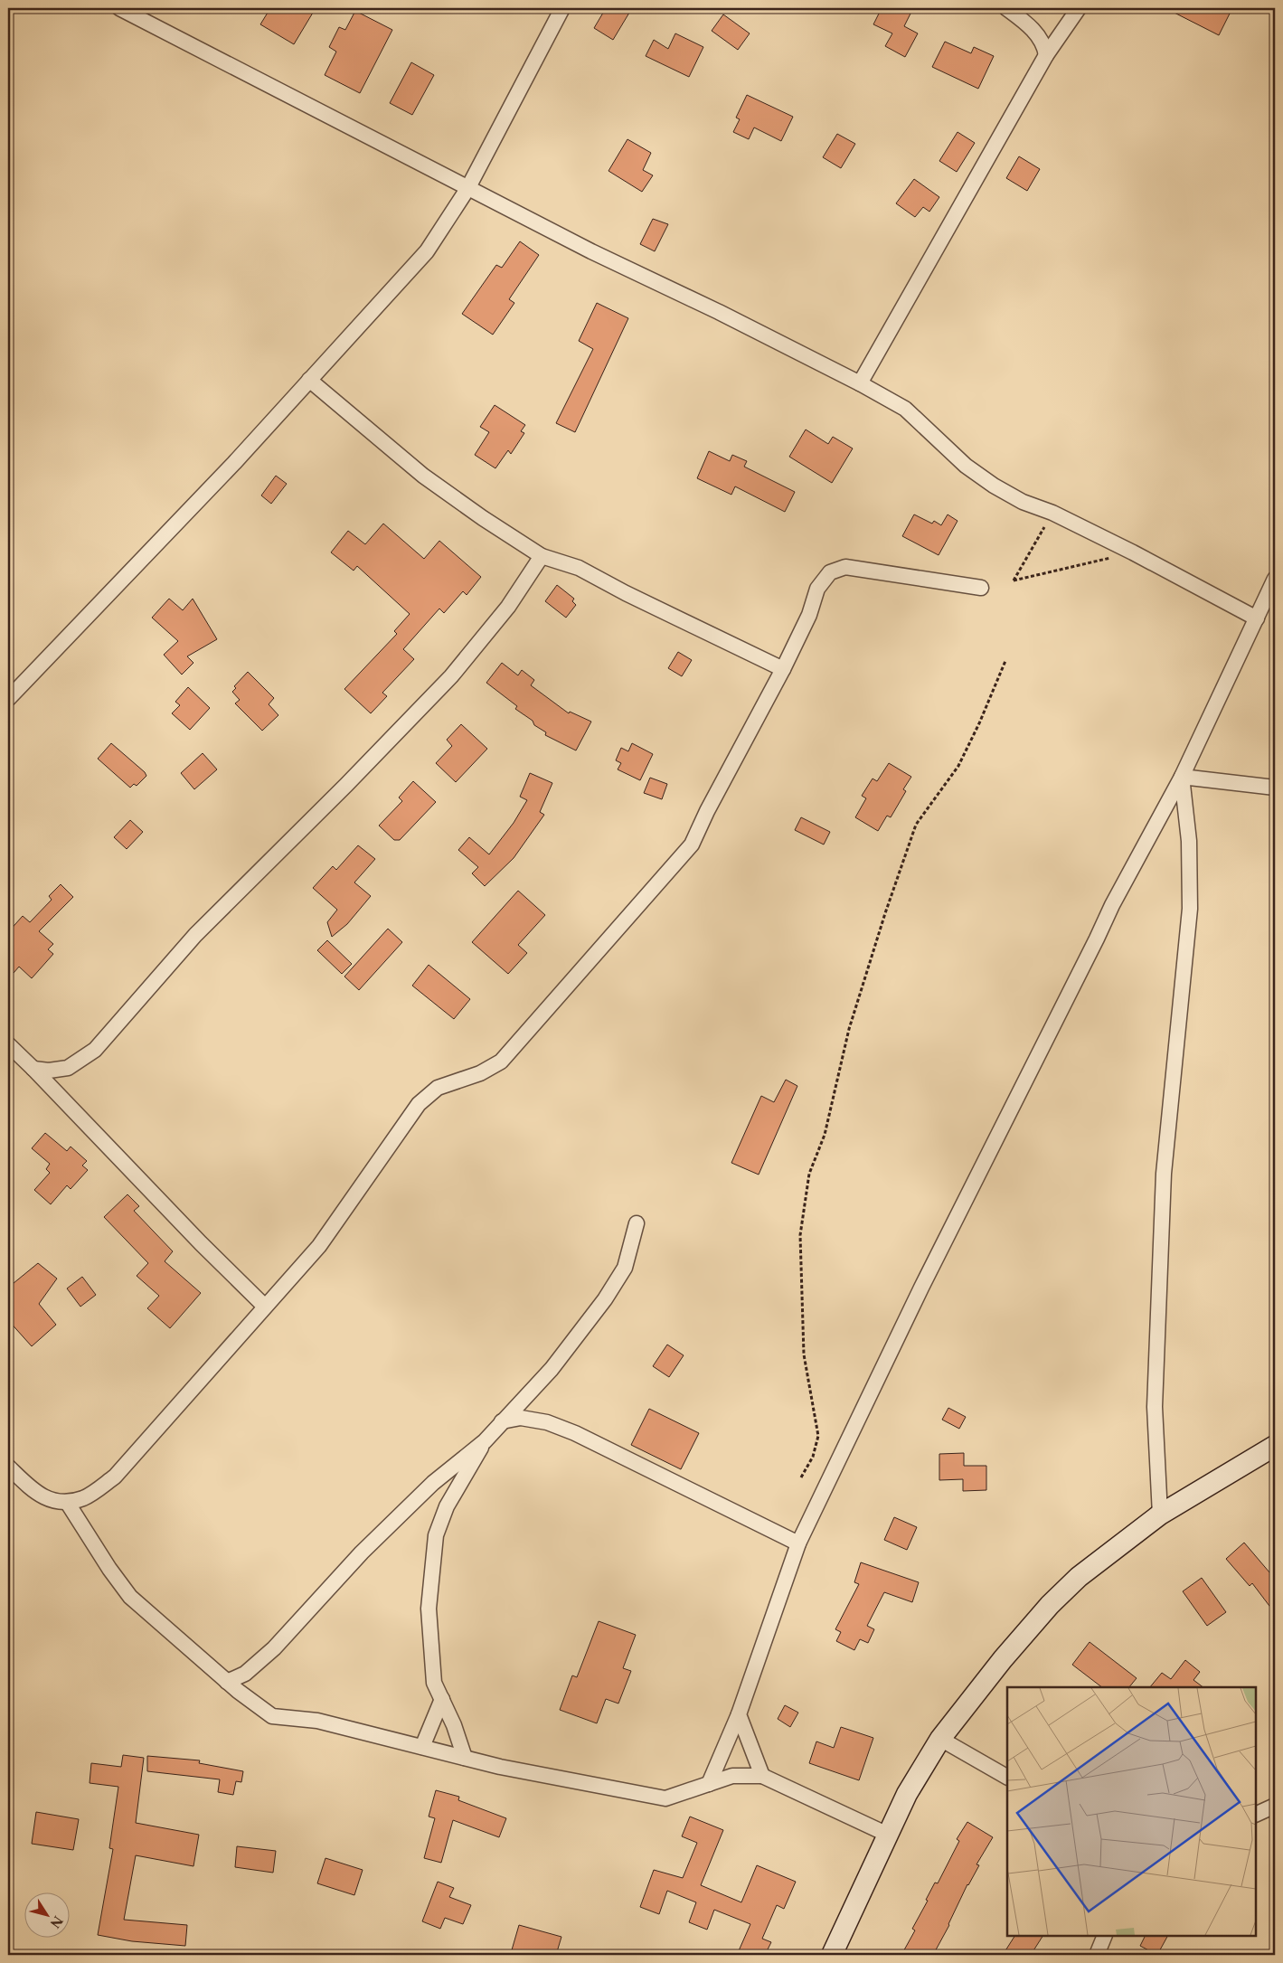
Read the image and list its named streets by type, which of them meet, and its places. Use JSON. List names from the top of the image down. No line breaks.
{"north":"bottom right"}
